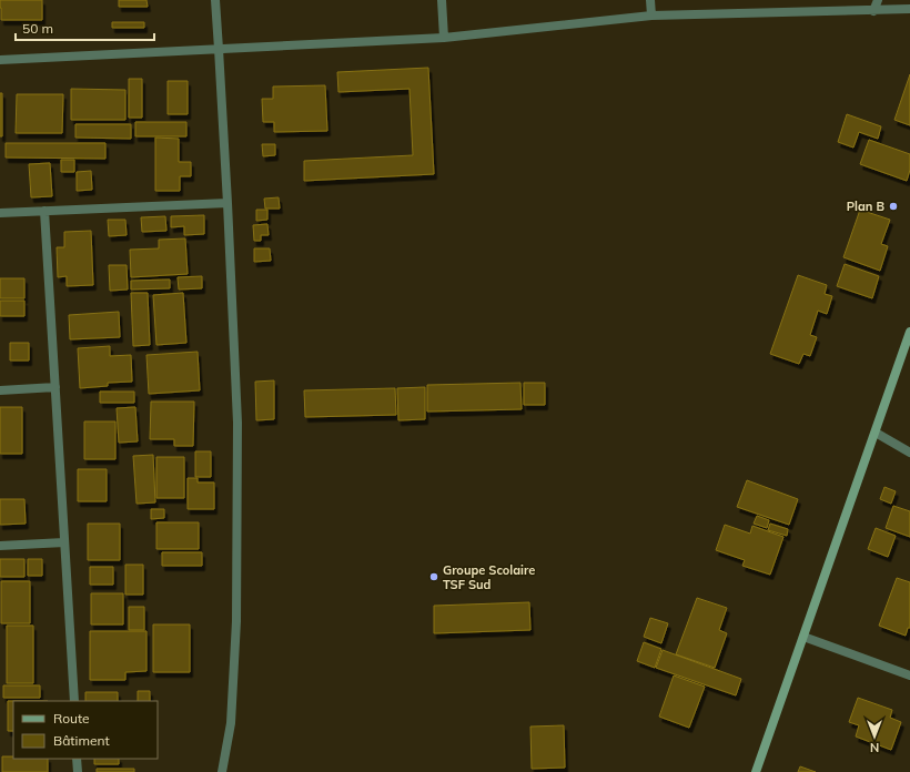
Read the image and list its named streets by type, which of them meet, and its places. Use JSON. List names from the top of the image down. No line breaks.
{"places":["Plan B","Groupe Scolaire TSF Sud"],"legend":["Route","Bâtiment"],"scale_bar":"50 m","north":"bottom"}
